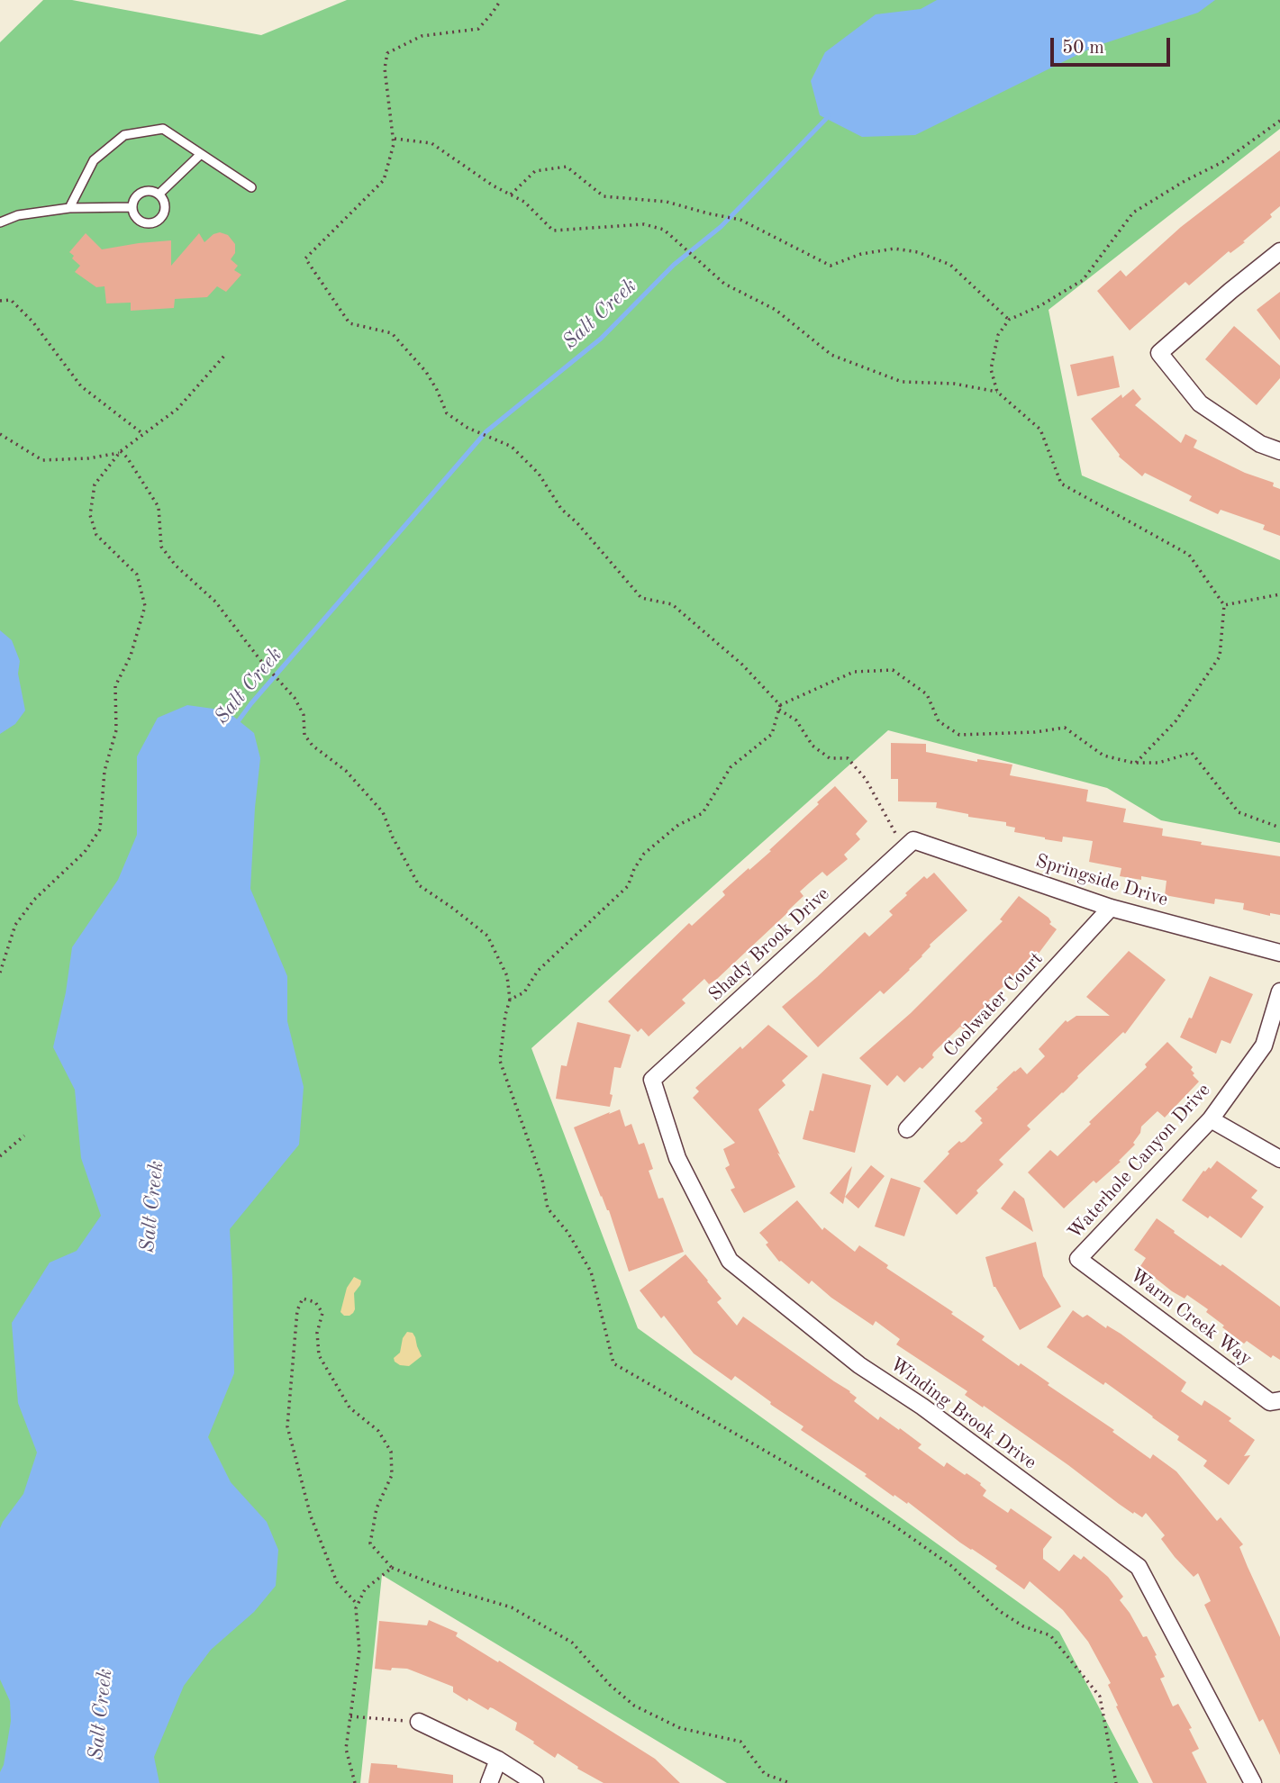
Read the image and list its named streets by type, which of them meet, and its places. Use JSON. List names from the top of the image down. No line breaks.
{"streets":{"street":["Springside Drive","Shady Brook Drive","Coolwater Court","Waterhole Canyon Drive","Warm Creek Way","Winding Brook Drive"]},"crossings":[["Springside Drive","Shady Brook Drive"],["Springside Drive","Coolwater Court"],["Shady Brook Drive","Winding Brook Drive"],["Waterhole Canyon Drive","Warm Creek Way"]],"water":["Salt Creek"],"scale_bar":"50 m"}
